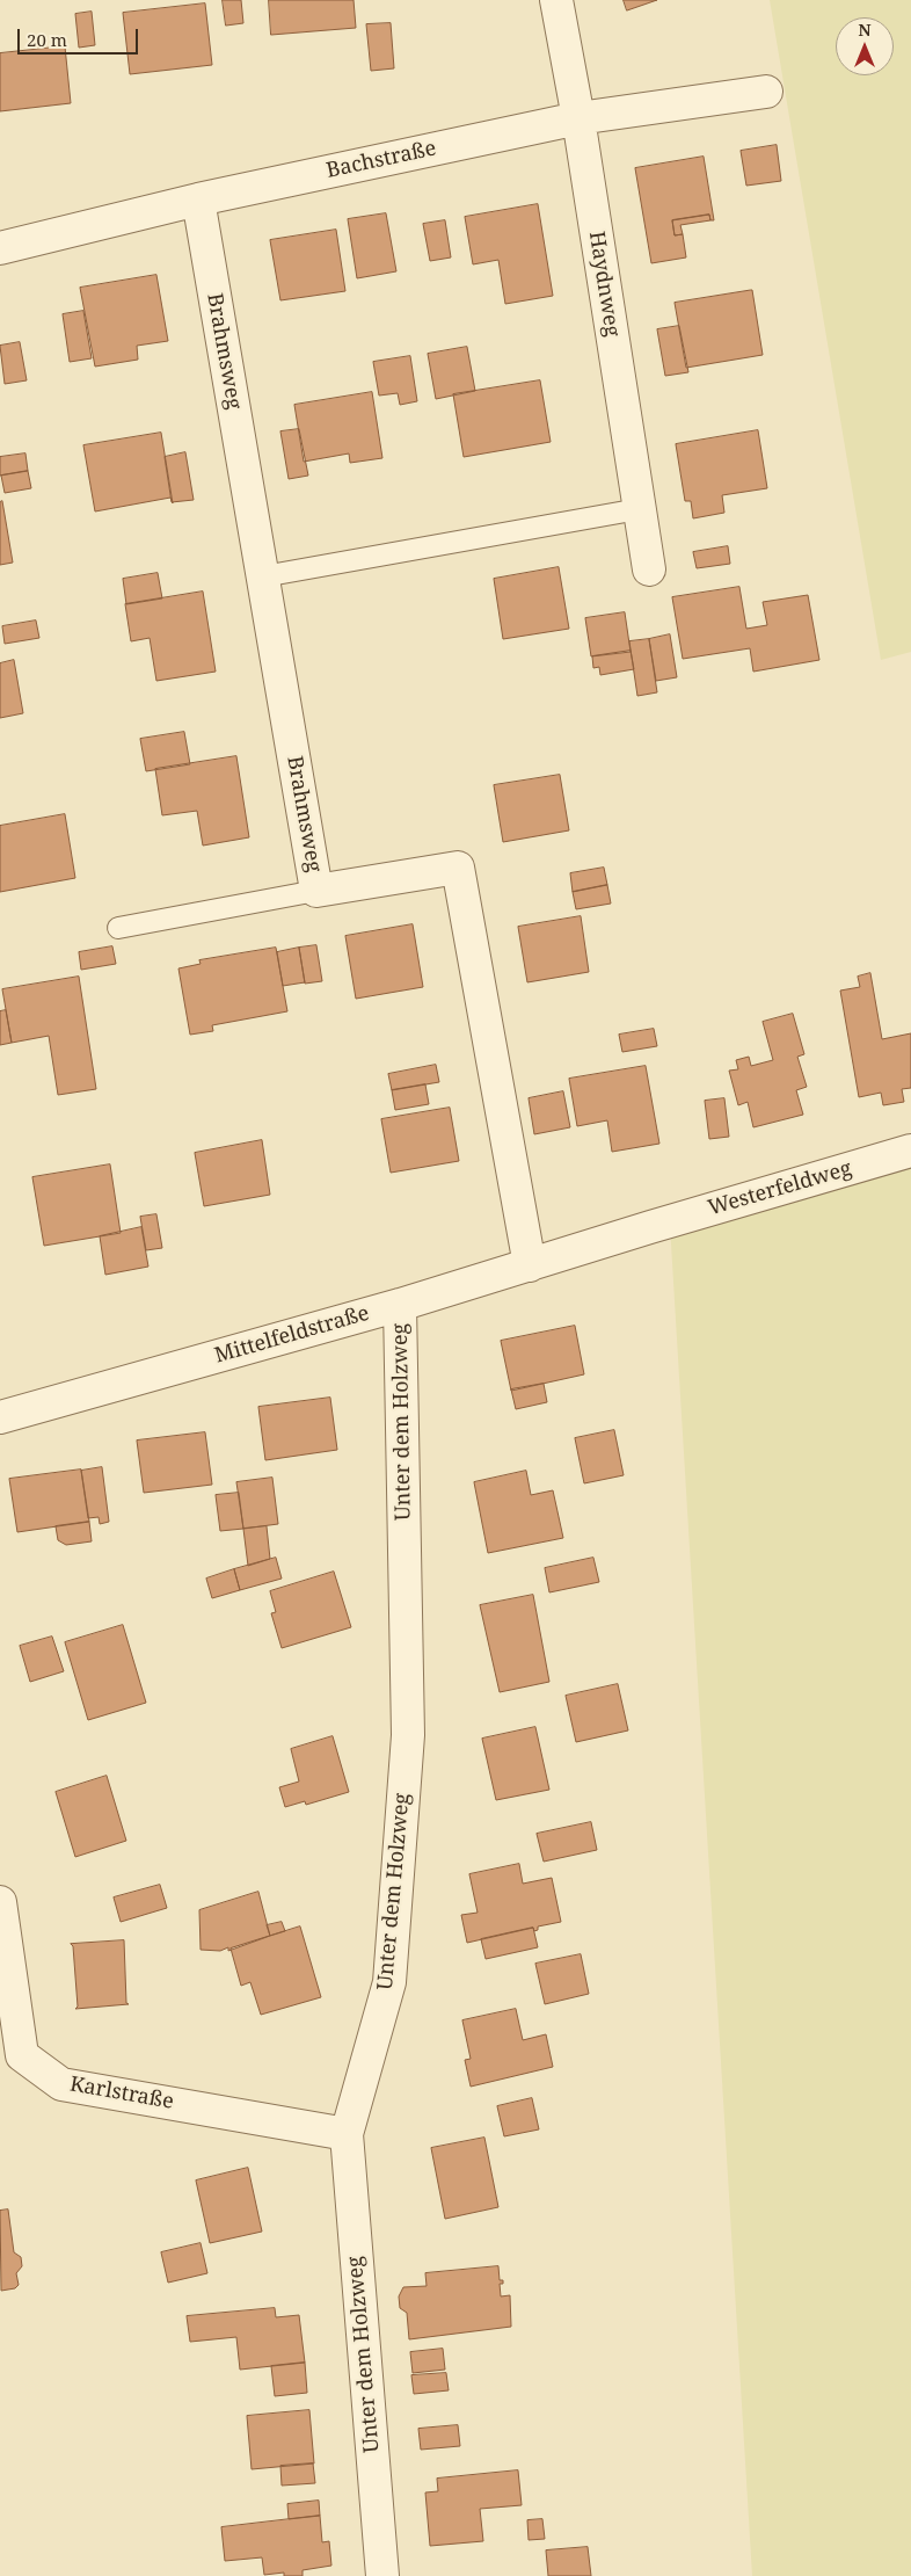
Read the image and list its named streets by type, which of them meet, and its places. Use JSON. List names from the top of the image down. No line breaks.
{"streets":{"street":["Bachstraße","Haydnweg","Brahmsweg","Westerfeldweg","Mittelfeldstraße","Unter dem Holzweg","Karlstraße"]},"crossings":[["Bachstraße","Haydnweg"],["Bachstraße","Brahmsweg"],["Brahmsweg","Mittelfeldstraße"],["Westerfeldweg","Mittelfeldstraße"],["Mittelfeldstraße","Unter dem Holzweg"],["Unter dem Holzweg","Karlstraße"]],"scale_bar":"20 m","north":"top"}
